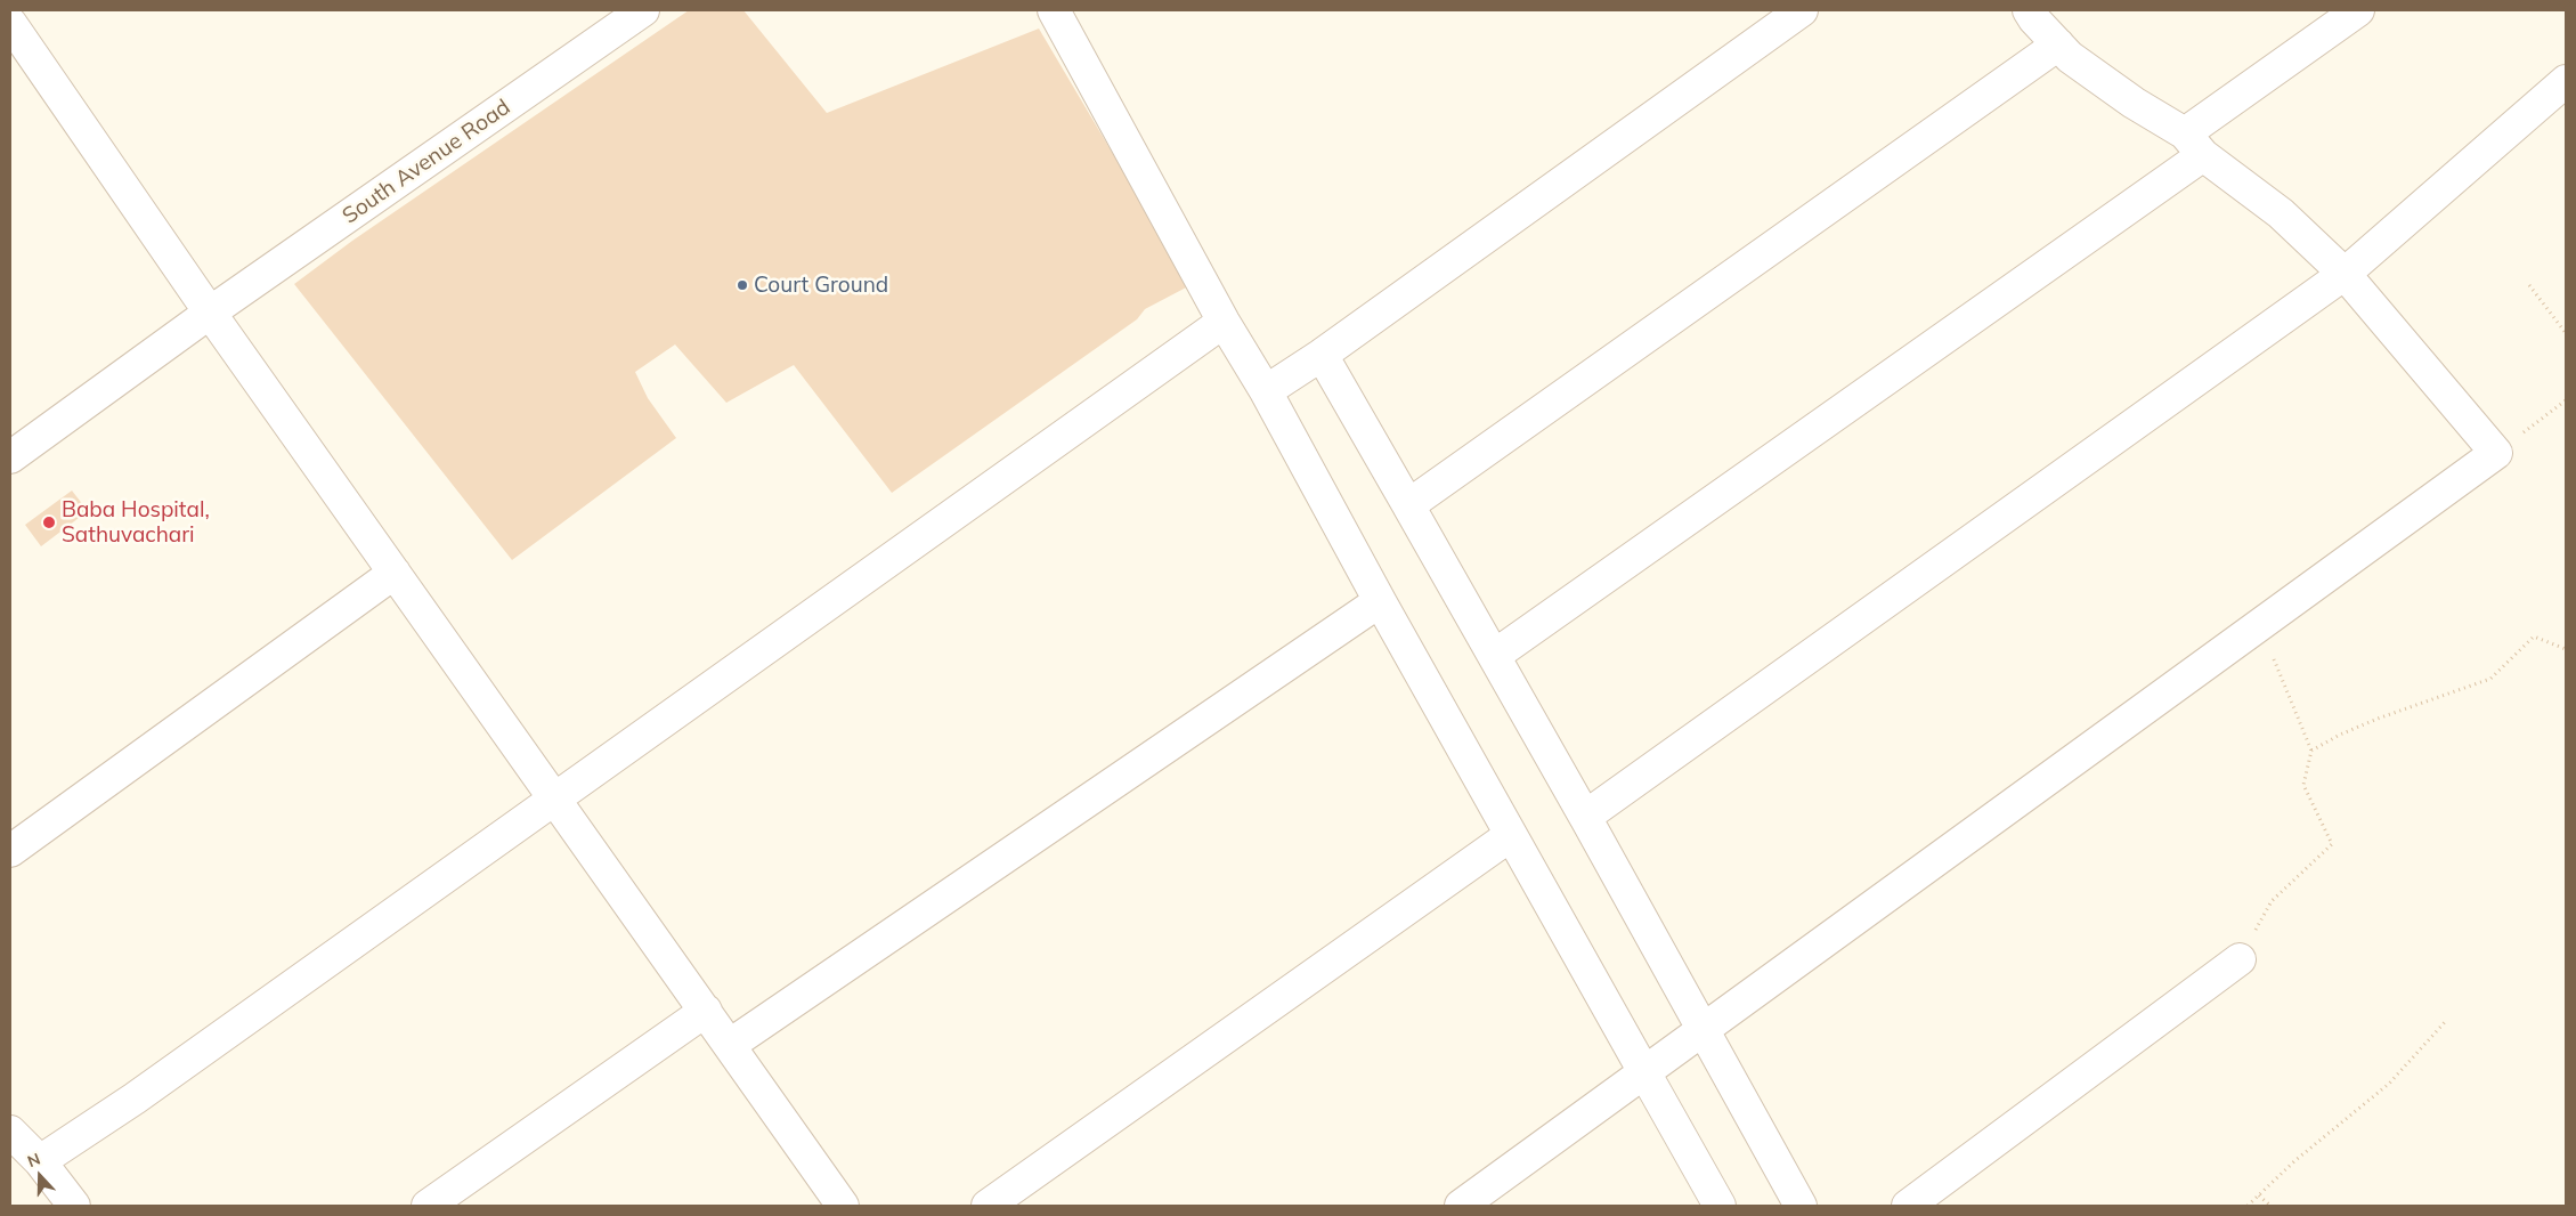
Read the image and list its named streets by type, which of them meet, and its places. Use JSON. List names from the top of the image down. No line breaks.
{"streets":{"street":["South Avenue Road"]},"places":["Court Ground","Baba Hospital, Sathuvachari"],"north":"top"}
